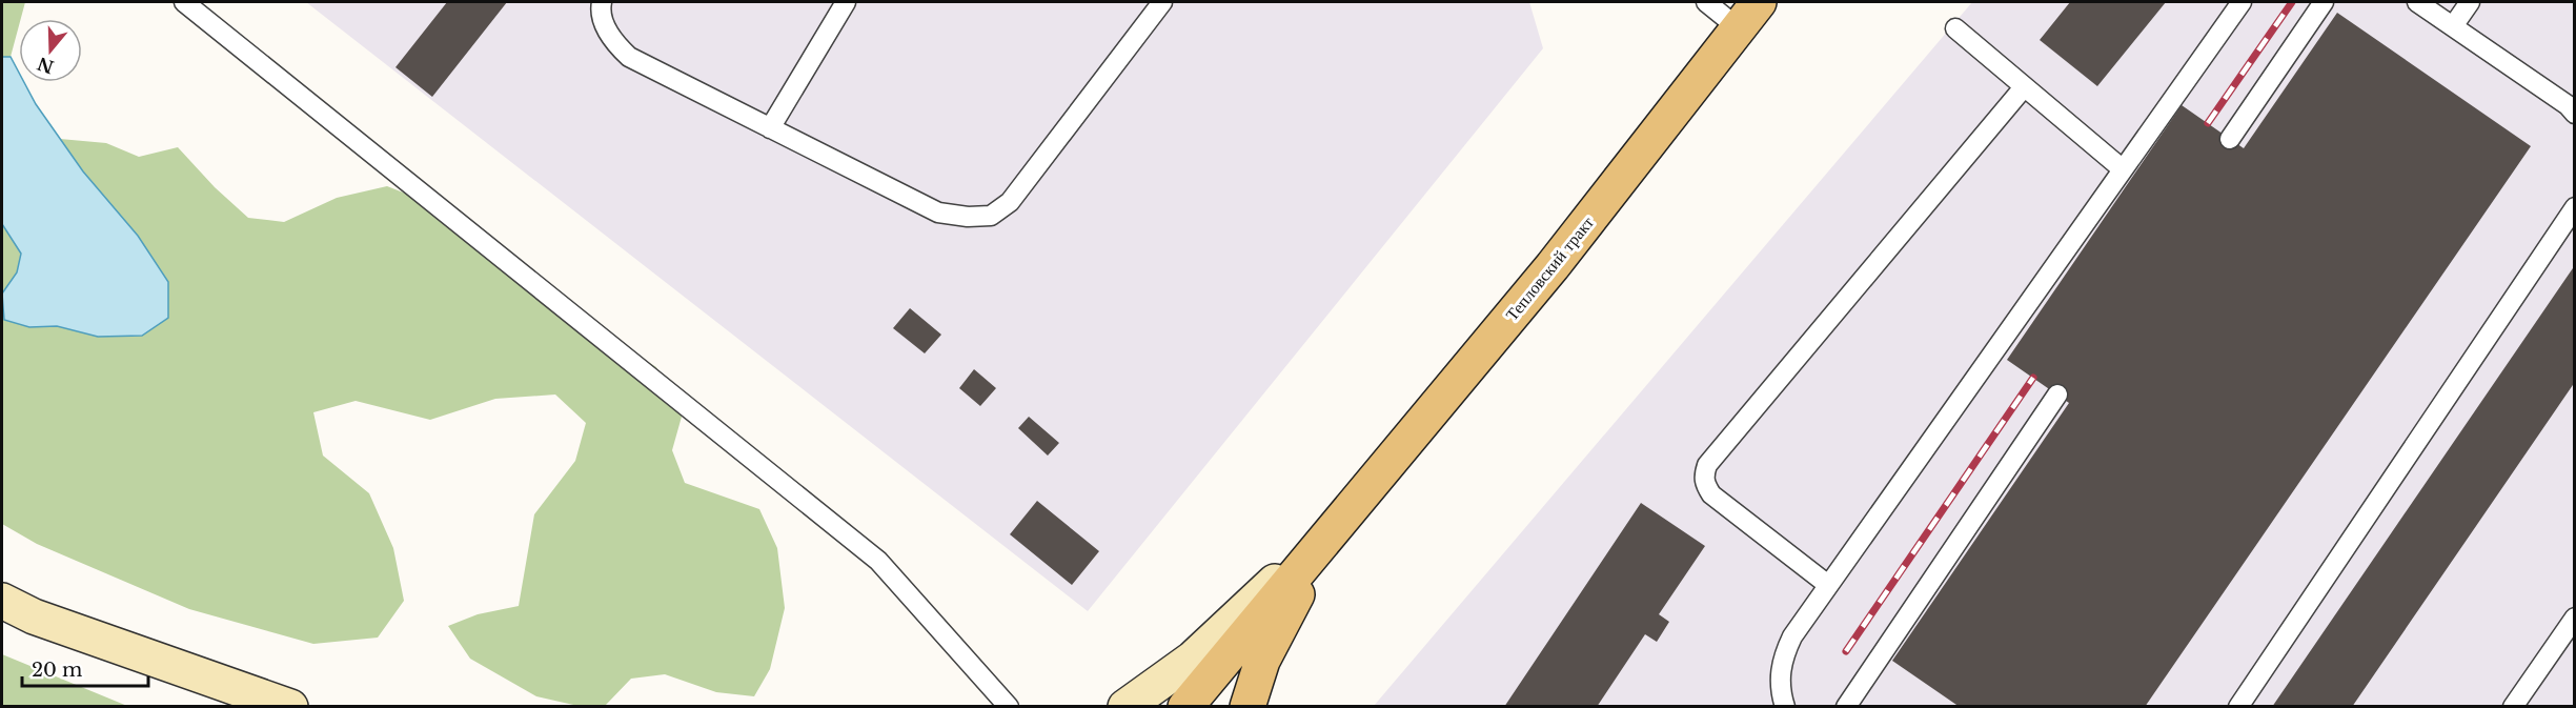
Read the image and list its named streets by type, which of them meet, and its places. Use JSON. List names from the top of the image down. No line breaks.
{"streets":{"main road":["Тепловский тракт"]},"scale_bar":"20 m","north":"bottom"}
